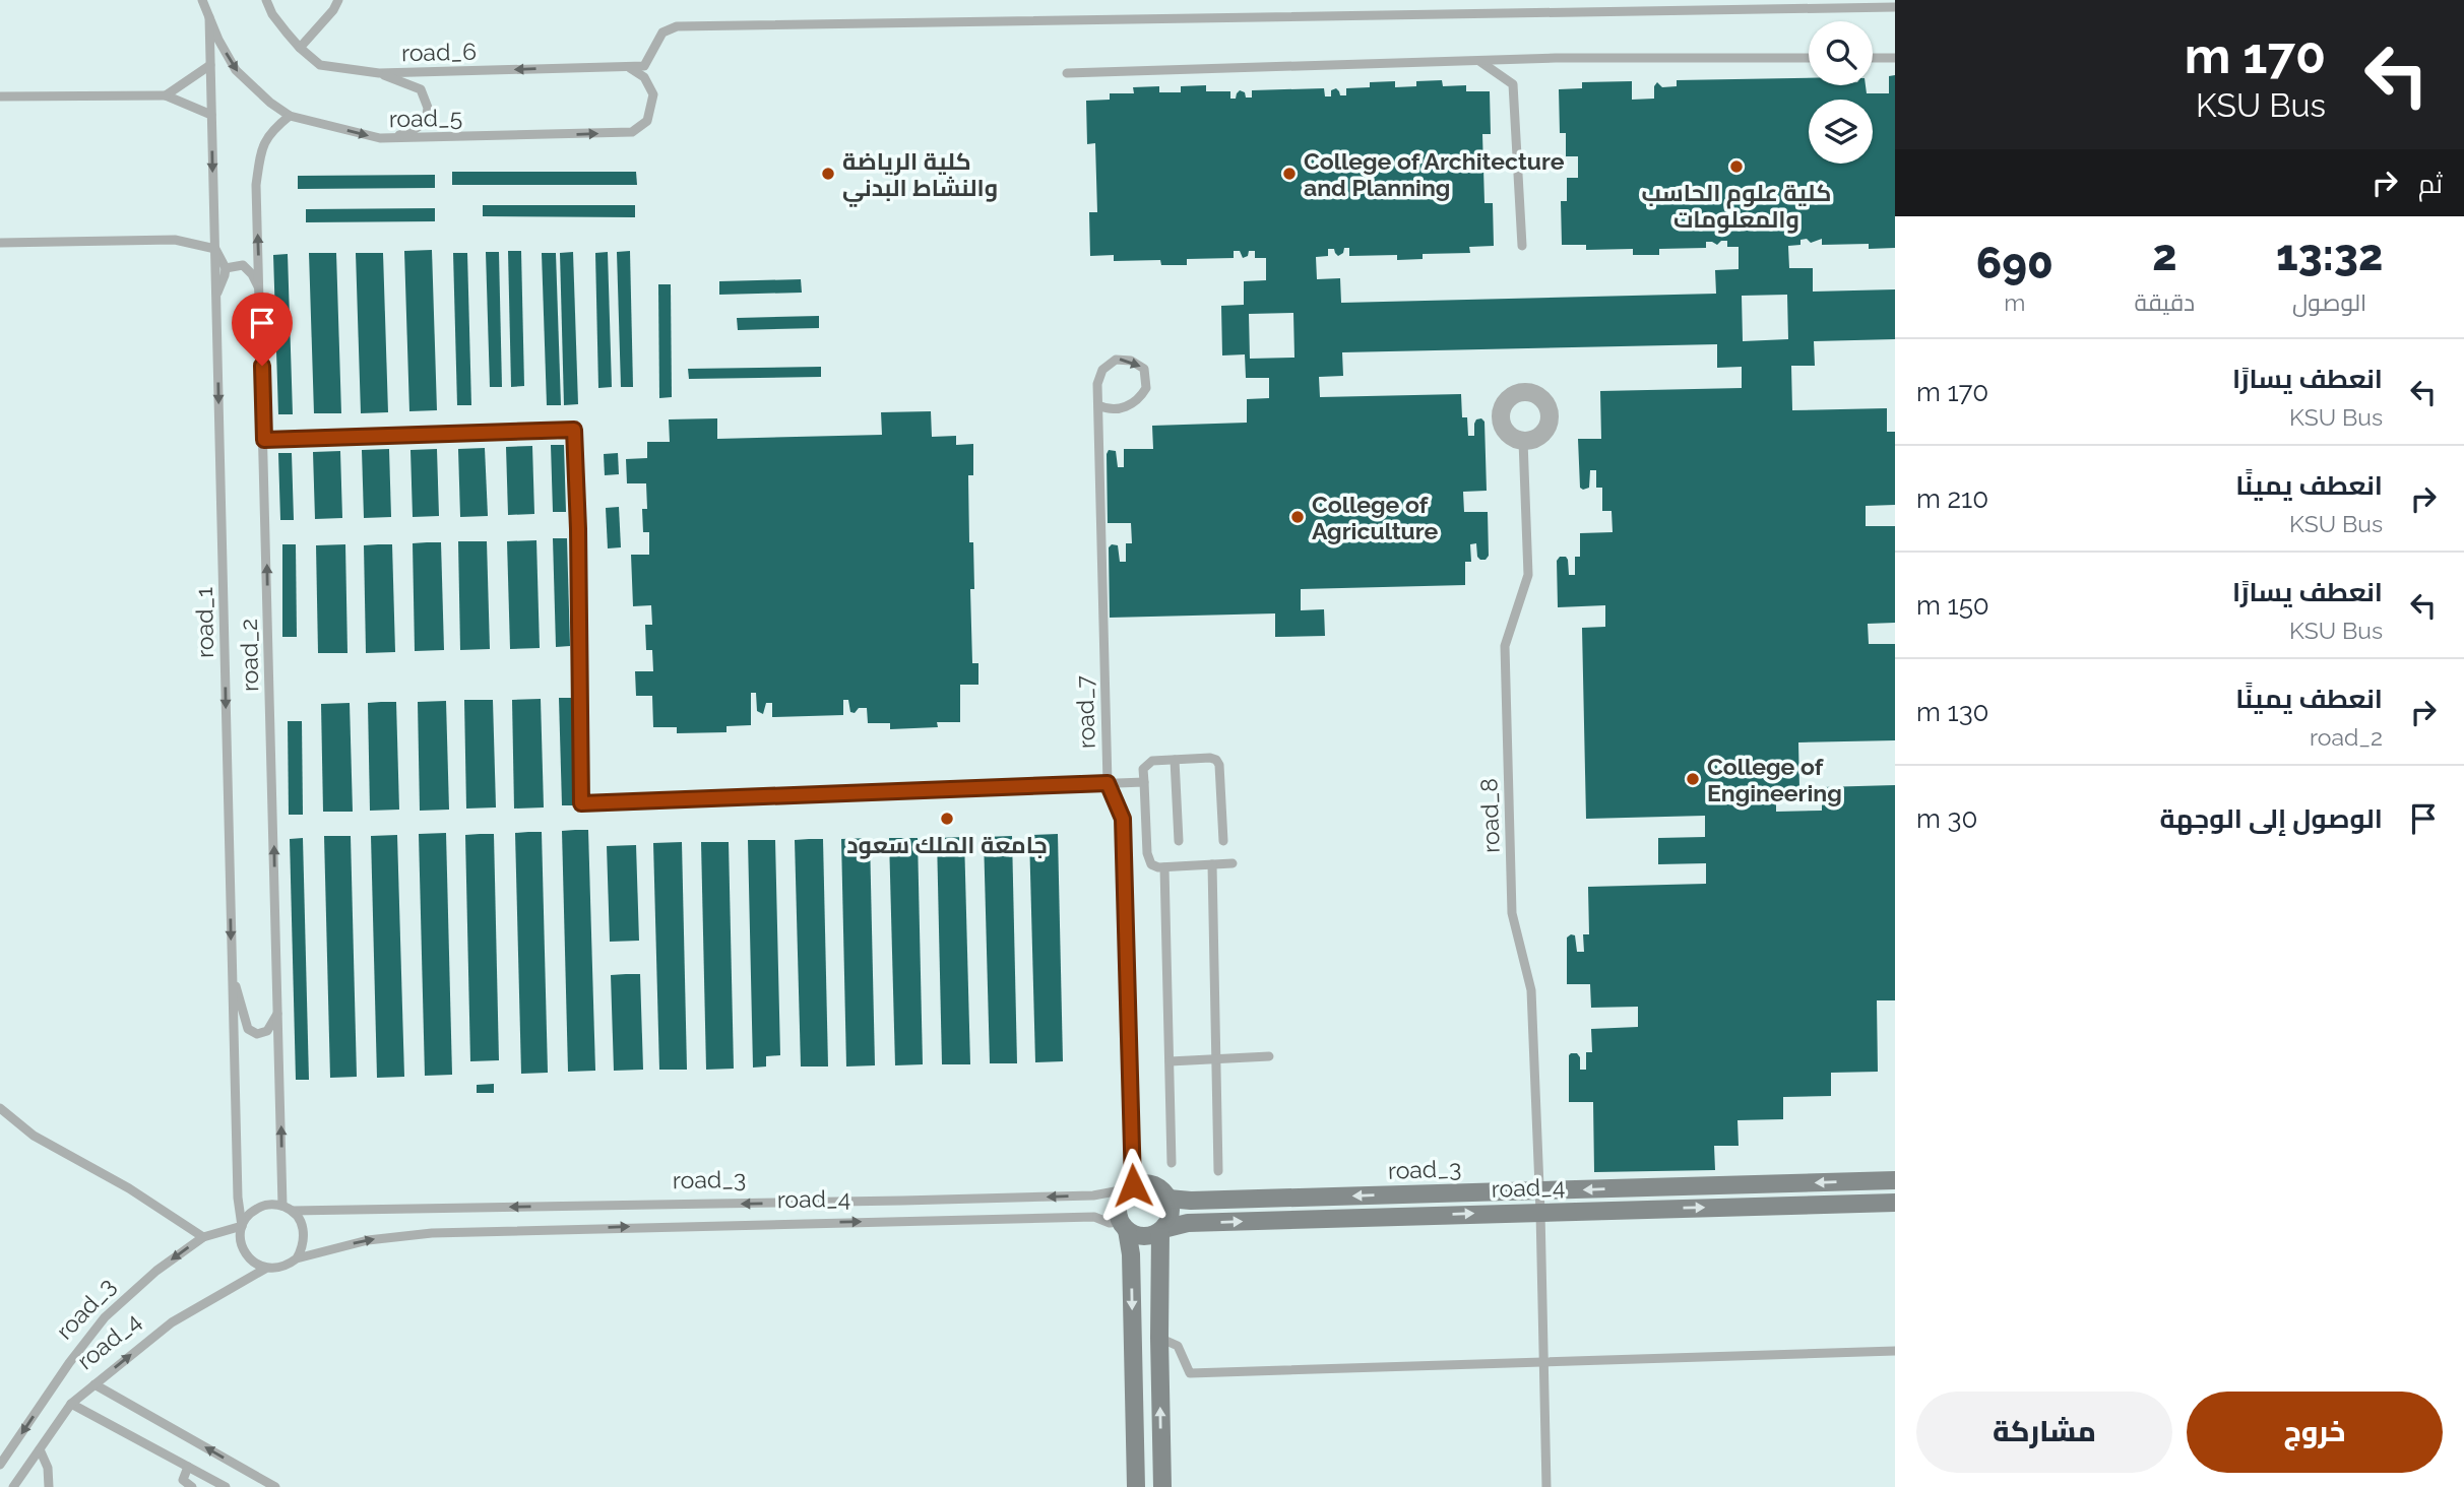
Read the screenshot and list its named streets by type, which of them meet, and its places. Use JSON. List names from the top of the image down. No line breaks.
{"streets":{"street":["road_3","road_4"],"lane":["road_6","road_5","road_1","road_2","road_7","road_8"]},"crossings":[["road_6","road_5"],["road_5","road_1"],["road_5","road_2"],["road_1","road_2"],["road_1","road_3"],["road_1","road_4"],["road_2","road_3"],["road_2","road_4"],["road_7","road_3"],["road_7","road_4"],["road_8","road_3"],["road_8","road_4"],["road_3","road_4"]],"one_way":["road_1","road_2","road_3"],"places":["كلية علوم الحاسب والمعلومات","كلية الرياضة والنشاط البدني","College of Architecture and Planning","College of Agriculture","College of Engineering","جامعة الملك سعود"],"page":{"turn":["170 m","KSU Bus"],"then":"ثم","eta":["13:32","الوصول","2","دقيقة","690","m"],"list":[{"name":"انعطف يسارًا","note":"KSU Bus","value":"170 m"},{"name":"انعطف يمينًا","note":"KSU Bus","value":"210 m"},{"name":"انعطف يسارًا","note":"KSU Bus","value":"150 m"},{"name":"انعطف يمينًا","note":"road_2","value":"130 m"},{"name":"الوصول إلى الوجهة","value":"30 m"}],"buttons":["خروج","مشاركة"]}}
